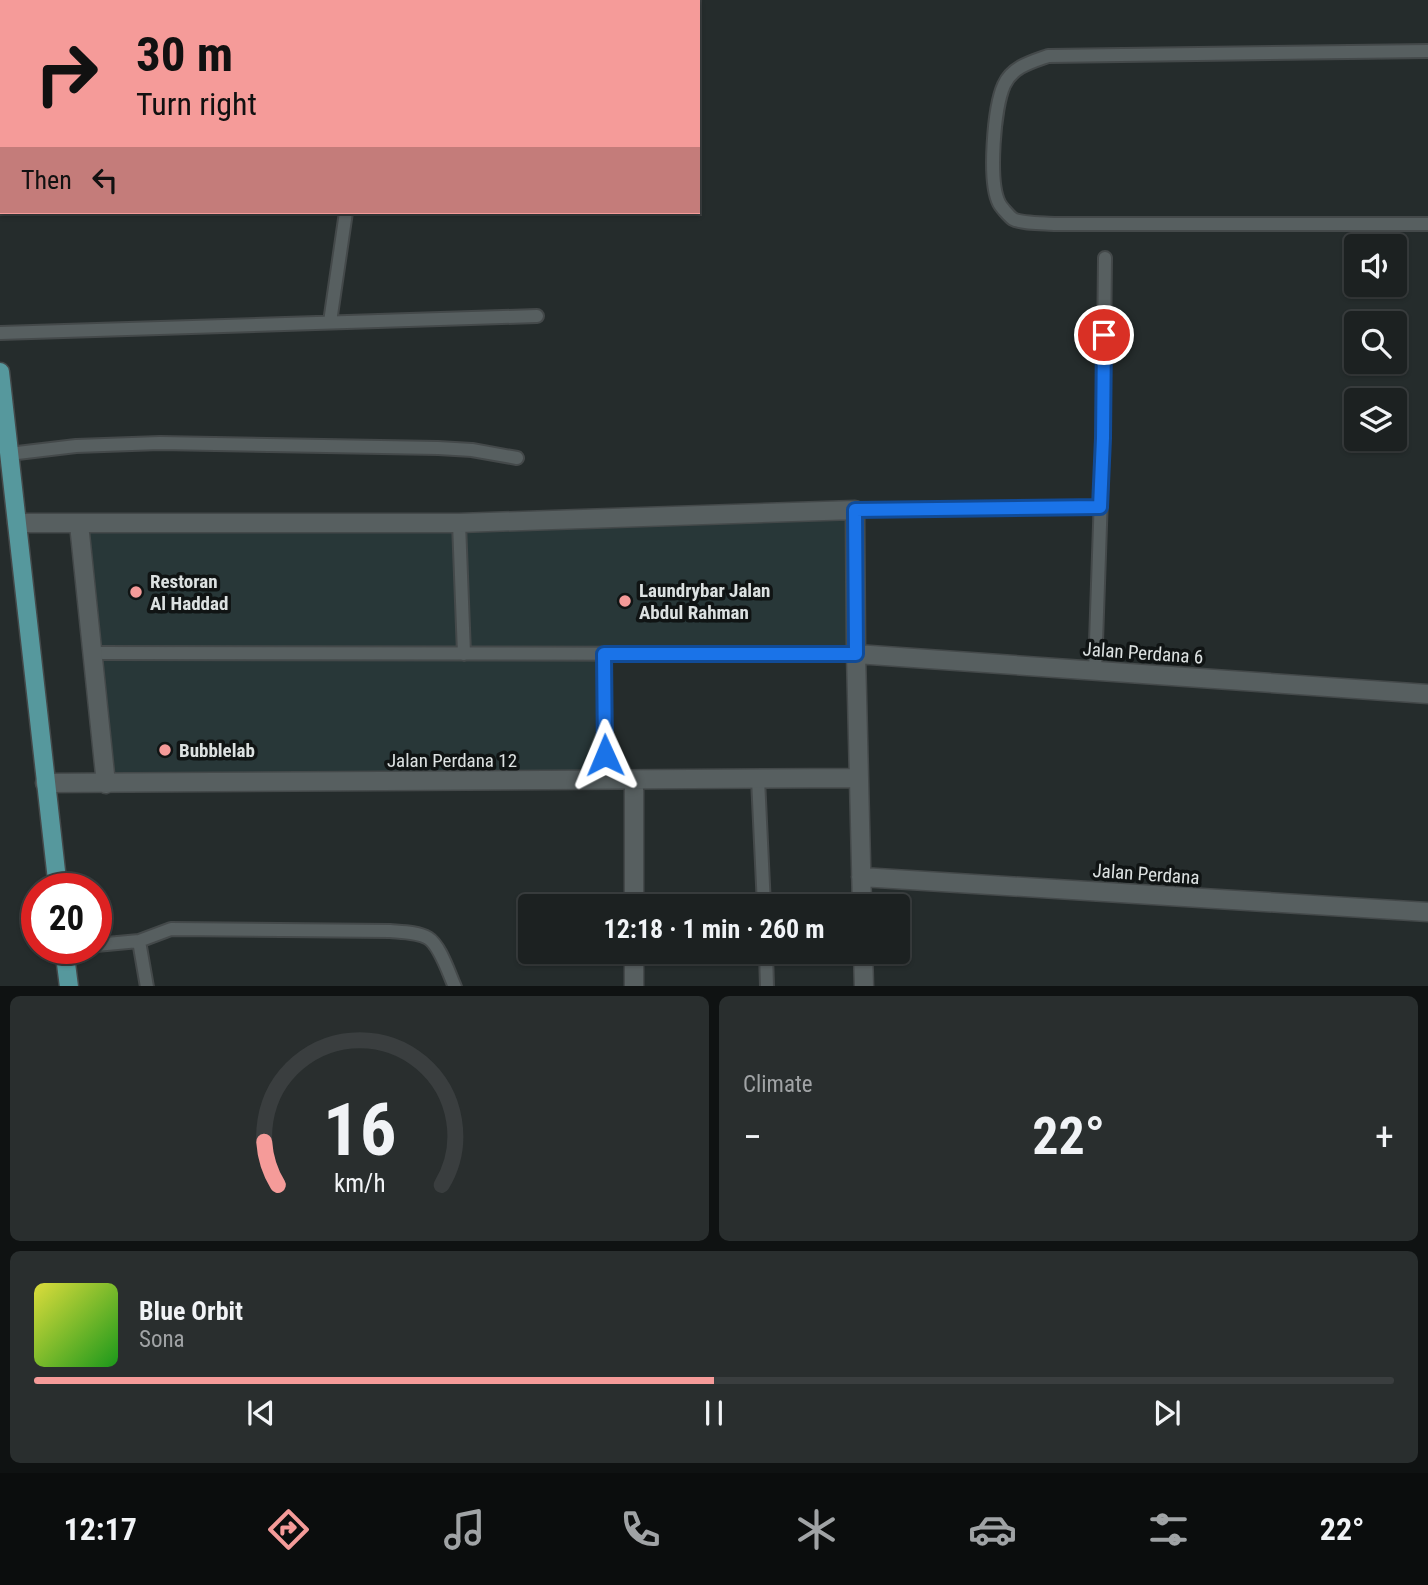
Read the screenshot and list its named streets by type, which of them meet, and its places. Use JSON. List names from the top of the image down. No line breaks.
{"streets":{"street":["Jalan Perdana 6","Jalan Perdana 12","Jalan Perdana"]},"places":["Restoran Al Haddad","Laundrybar Jalan Abdul Rahman","Bubblelab"],"page":{"turn":["30 m","Turn right"],"then":"Then","limit":"20","trip":"12:18 · 1 min · 260 m","tile":"Climate","heat":["−","22°","+"],"song":["Blue Orbit","Sona"],"tabs":["12:17","22°"],"gauge":["16","km/h"]}}
